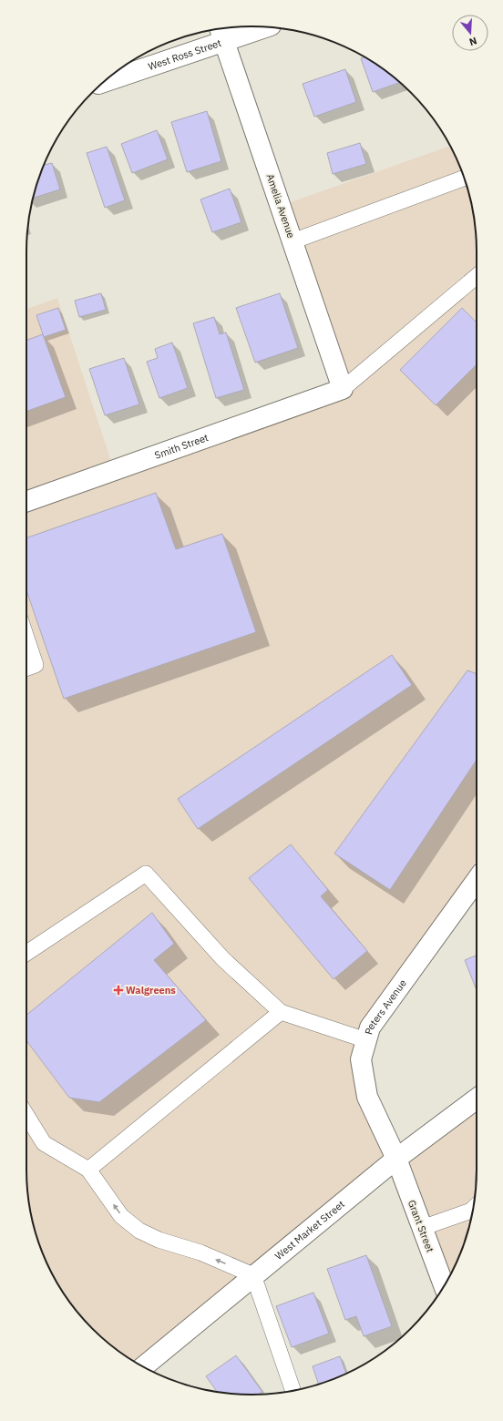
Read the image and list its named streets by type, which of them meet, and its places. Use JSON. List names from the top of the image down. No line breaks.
{"streets":{"street":["West Ross Street","Amelia Avenue","Smith Street","Peters Avenue","Grant Street","West Market Street"]},"crossings":[["West Ross Street","Amelia Avenue"],["Amelia Avenue","Smith Street"],["Peters Avenue","Grant Street"],["Peters Avenue","West Market Street"],["Grant Street","West Market Street"]],"places":{"health":["Walgreens"]},"north":"bottom"}
